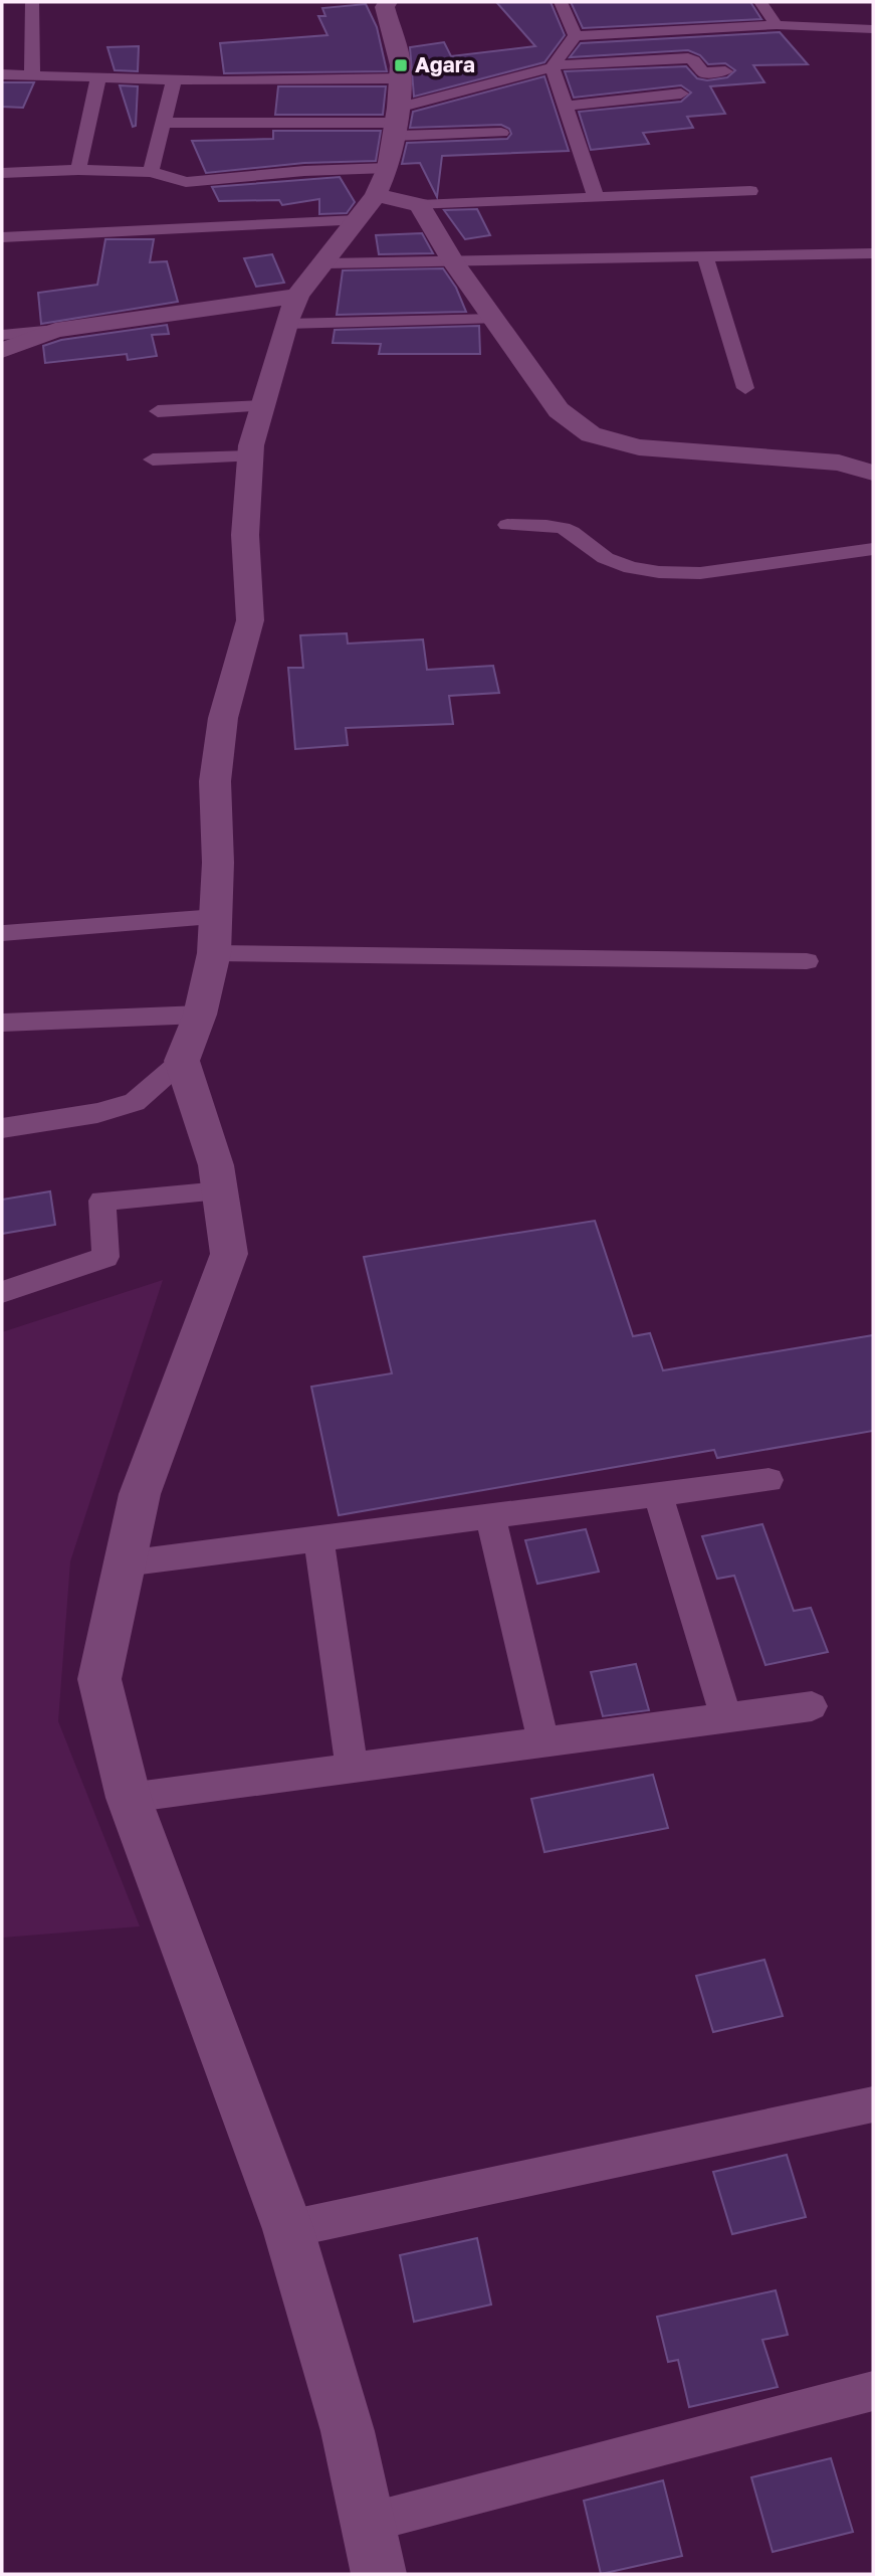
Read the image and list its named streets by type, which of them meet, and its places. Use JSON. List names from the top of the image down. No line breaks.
{"places":{"transit":["Agara"]}}
